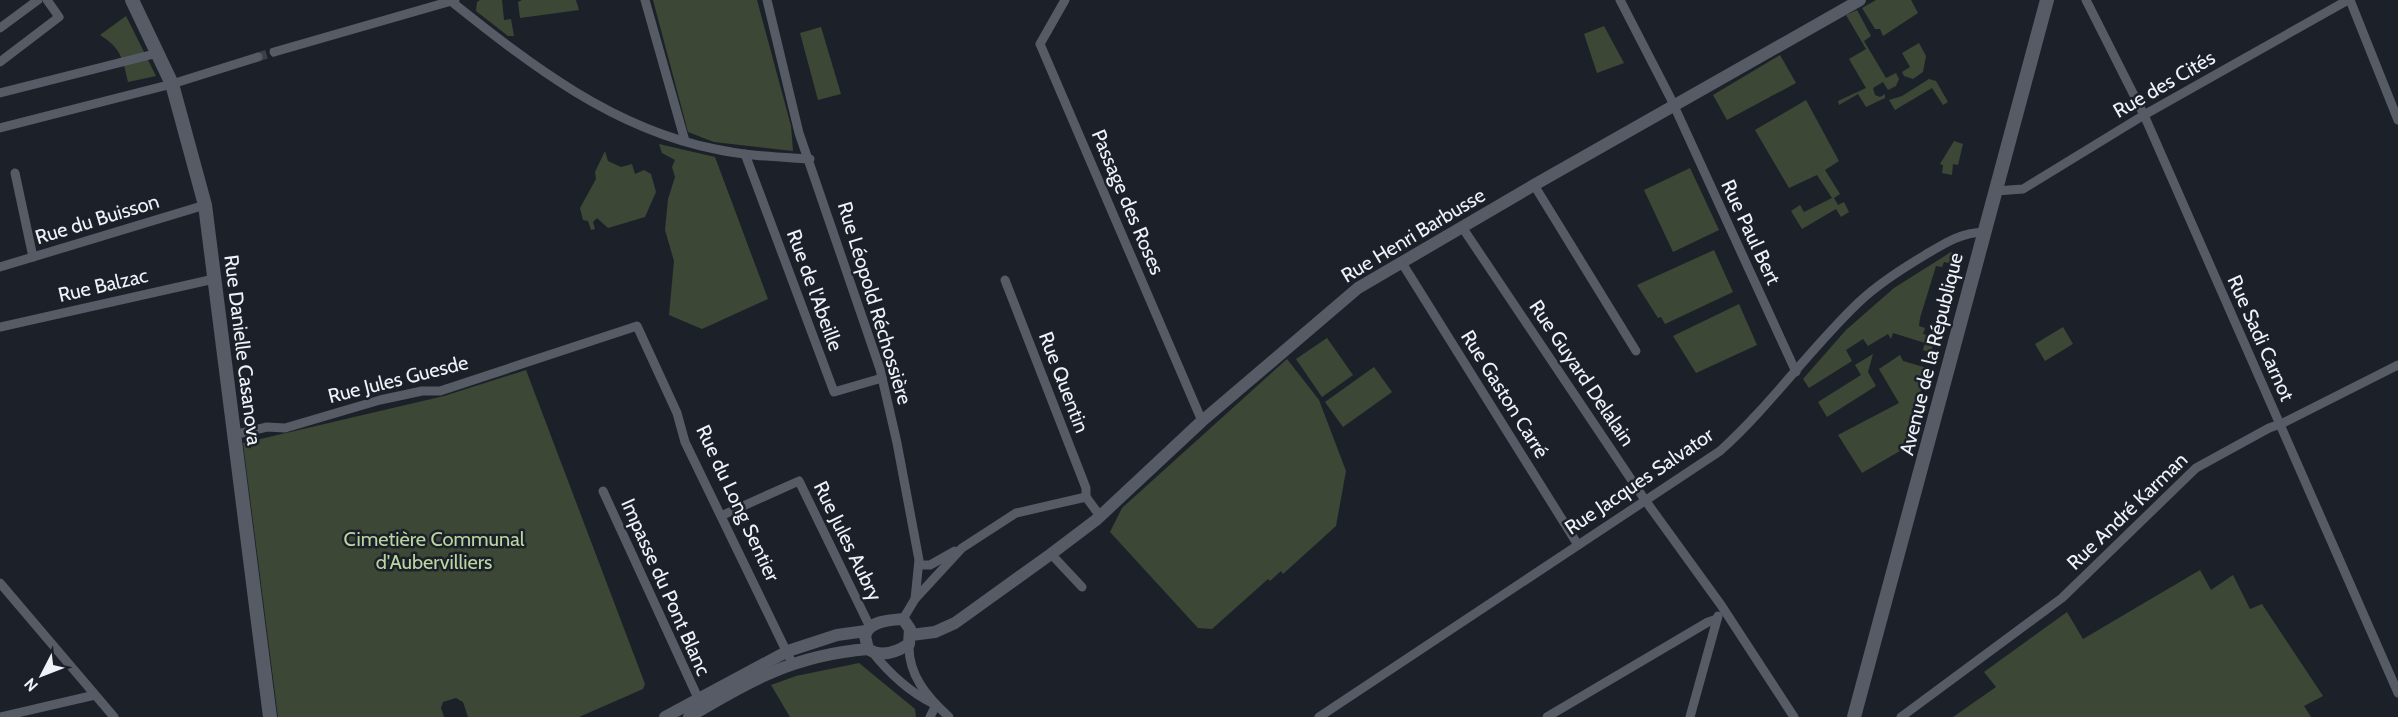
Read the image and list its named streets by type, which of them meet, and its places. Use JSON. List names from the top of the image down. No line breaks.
{"streets":{"main road":["Rue Danielle Casanova","Avenue de la République"],"street":["Rue des Cités","Passage des Roses","Rue du Buisson","Rue Paul Bert","Rue Henri Barbusse","Rue Balzac","Rue de l'Abeille","Rue Léopold Réchossière","Rue Sadi Carnot","Rue Guyard Delalain","Rue Jules Guesde","Rue Quentin","Rue Gaston Carré","Rue Jacques Salvator","Rue du Long Sentier","Rue André Karman","Rue Jules Aubry","Impasse du Pont Blanc"]},"crossings":[["Rue des Cités","Rue Sadi Carnot"],["Rue des Cités","Avenue de la République"],["Passage des Roses","Rue Henri Barbusse"],["Rue du Buisson","Rue Danielle Casanova"],["Rue Paul Bert","Rue Henri Barbusse"],["Rue Paul Bert","Rue Jacques Salvator"],["Rue Henri Barbusse","Rue Guyard Delalain"],["Rue Henri Barbusse","Rue Gaston Carré"],["Rue Henri Barbusse","Rue du Long Sentier"],["Rue Balzac","Rue Danielle Casanova"],["Rue de l'Abeille","Rue Léopold Réchossière"],["Rue Sadi Carnot","Rue André Karman"],["Rue Danielle Casanova","Rue Jules Guesde"],["Avenue de la République","Rue Jacques Salvator"],["Rue Guyard Delalain","Rue Jacques Salvator"],["Rue Jules Guesde","Rue du Long Sentier"],["Rue Gaston Carré","Rue Jacques Salvator"],["Rue du Long Sentier","Rue Jules Aubry"]],"parks":["Cimetière Communal d'Aubervilliers"],"north":"bottom left"}
